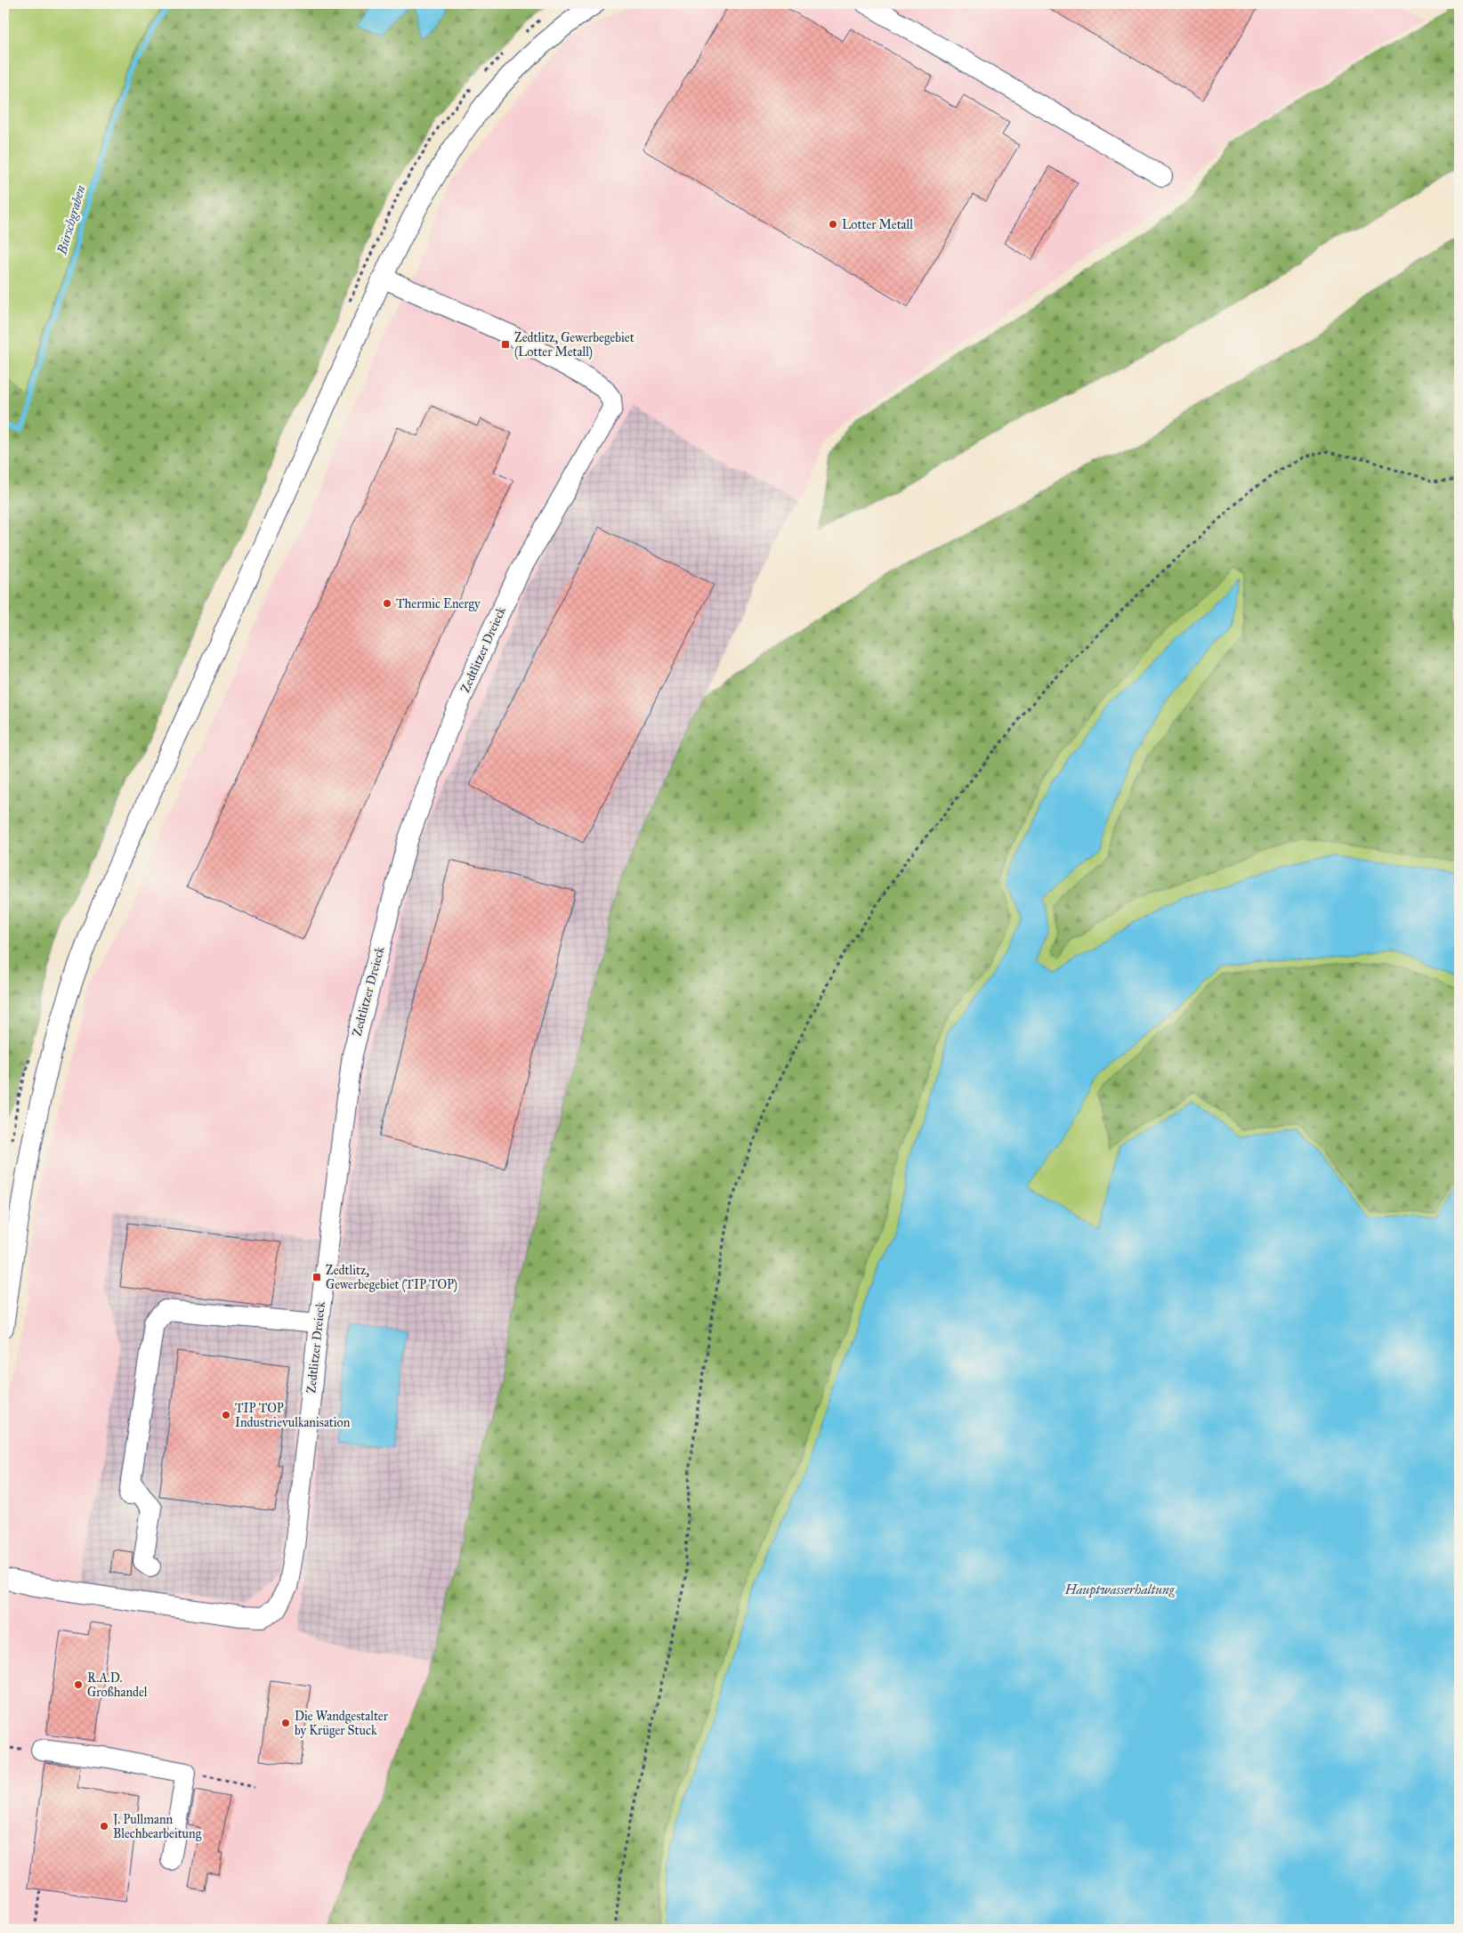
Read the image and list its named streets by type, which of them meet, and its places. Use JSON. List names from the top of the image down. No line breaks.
{"streets":{"street":["Zedtlitzer Dreieck"]},"water":["Bürschgraben","Hauptwasserhaltung"],"places":{"other":["Lotter Metall","Thermic Energy","TIP TOP Industrievulkanisation","R.A.D. Großhandel","Die Wandgestalter by Krüger Stuck","J. Pullmann Blechbearbeitung"],"transit":["Zedtlitz, Gewerbegebiet (Lotter Metall)","Zedtlitz, Gewerbegebiet (TIP TOP)"]}}
